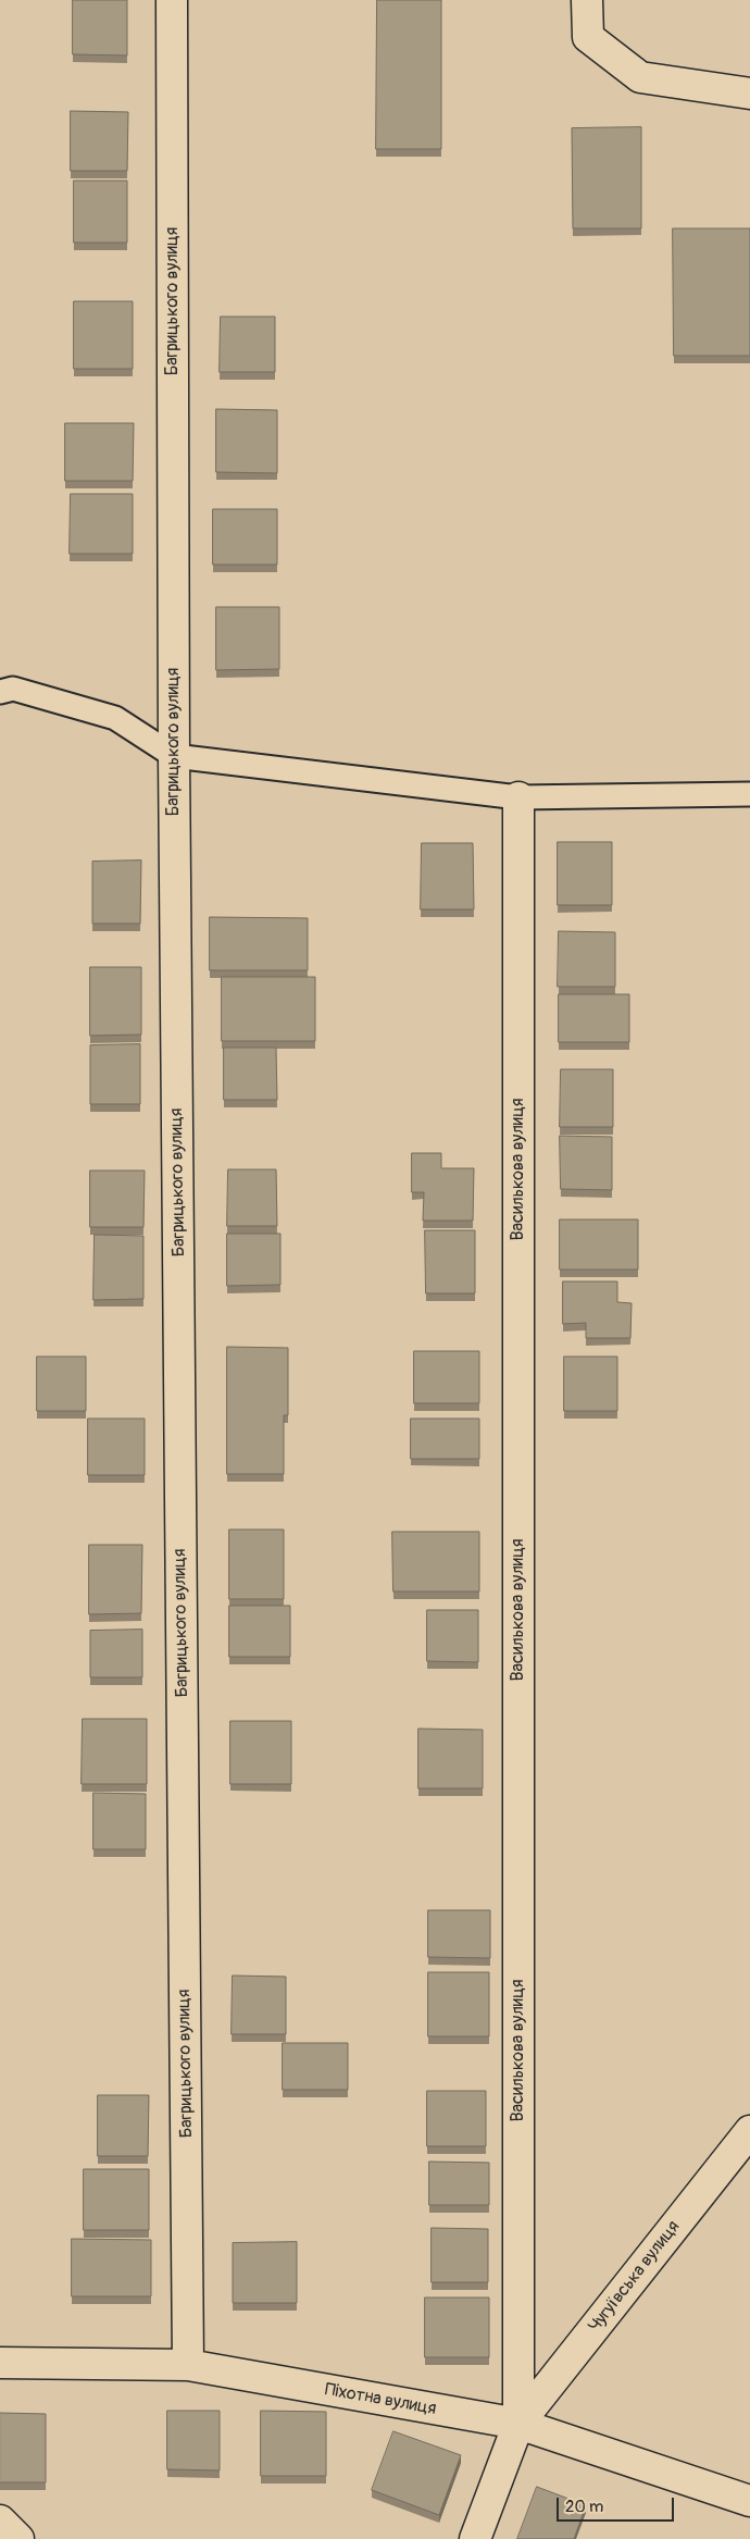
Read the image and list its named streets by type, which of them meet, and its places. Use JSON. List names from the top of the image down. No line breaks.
{"streets":{"street":["Багрицького вулиця","Василькова вулиця","Чугуївська вулиця","Піхотна вулиця"]},"crossings":[["Багрицького вулиця","Піхотна вулиця"],["Василькова вулиця","Чугуївська вулиця"],["Василькова вулиця","Піхотна вулиця"],["Чугуївська вулиця","Піхотна вулиця"]],"scale_bar":"20 m"}
